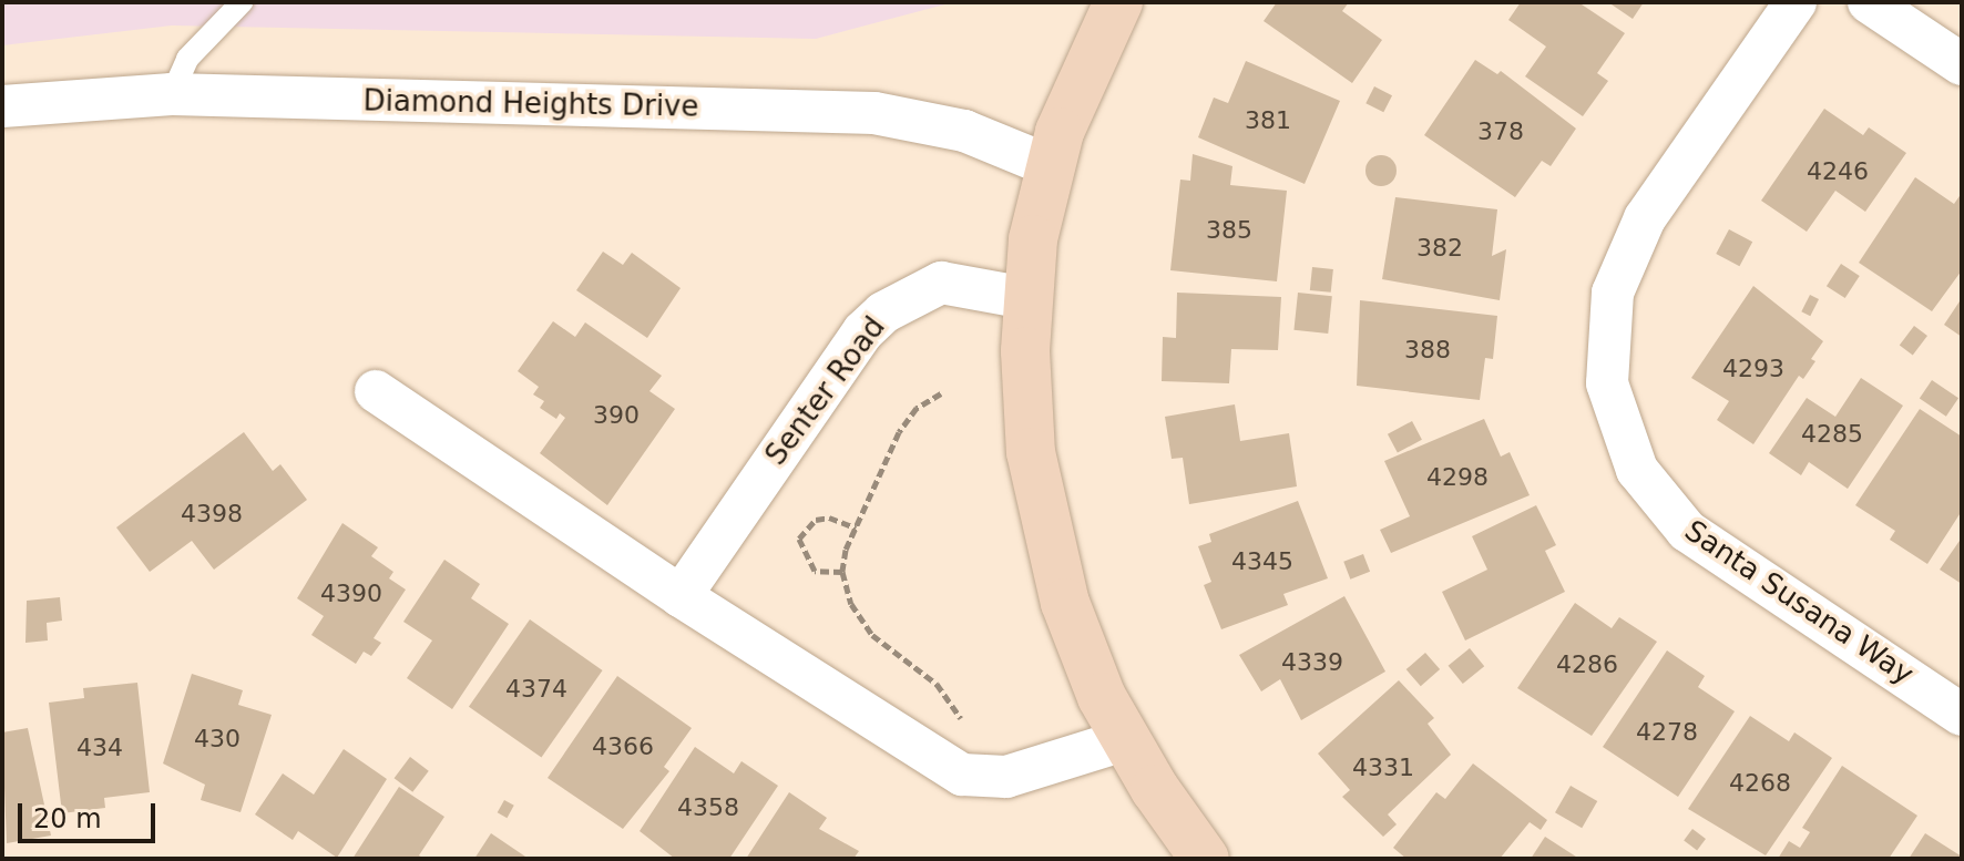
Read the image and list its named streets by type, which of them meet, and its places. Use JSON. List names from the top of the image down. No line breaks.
{"streets":{"street":["Diamond Heights Drive","Senter Road","Santa Susana Way"]},"house_numbers":["381","378","4246","385","382","388","4293","390","4285","4298","4398","4345","4390","4339","4286","4374","4278","430","4366","434","4331","4268","4358"],"scale_bar":"20 m"}
